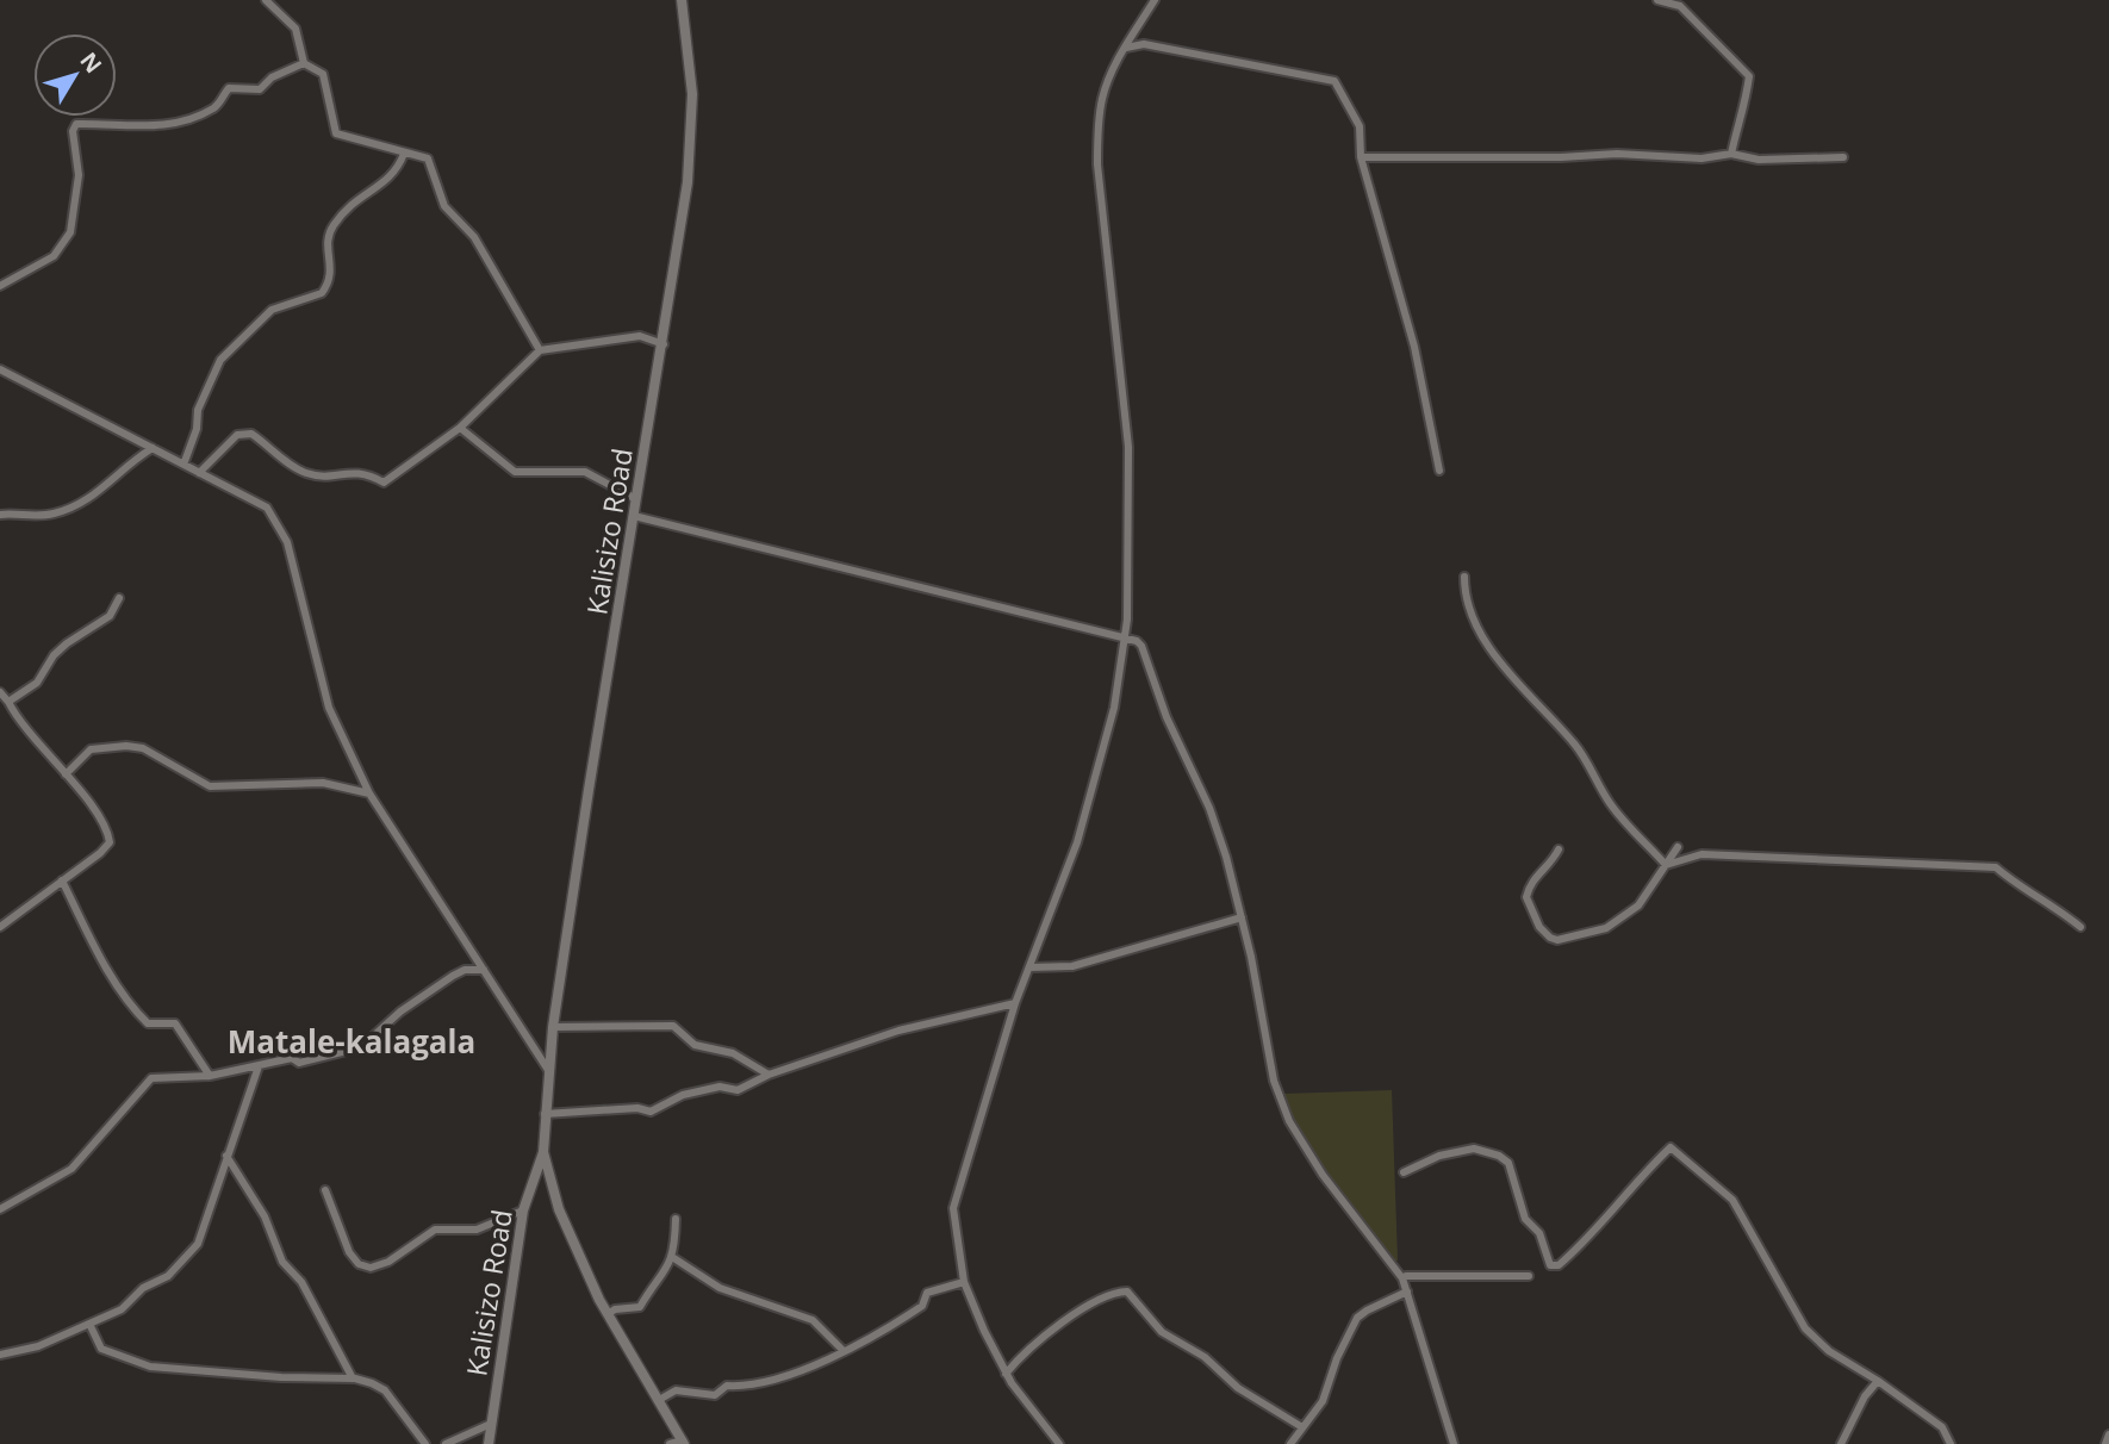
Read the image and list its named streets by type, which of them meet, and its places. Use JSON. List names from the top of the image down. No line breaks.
{"streets":{"street":["Kalisizo Road"]},"districts":["Matale-kalagala"],"north":"top right"}
